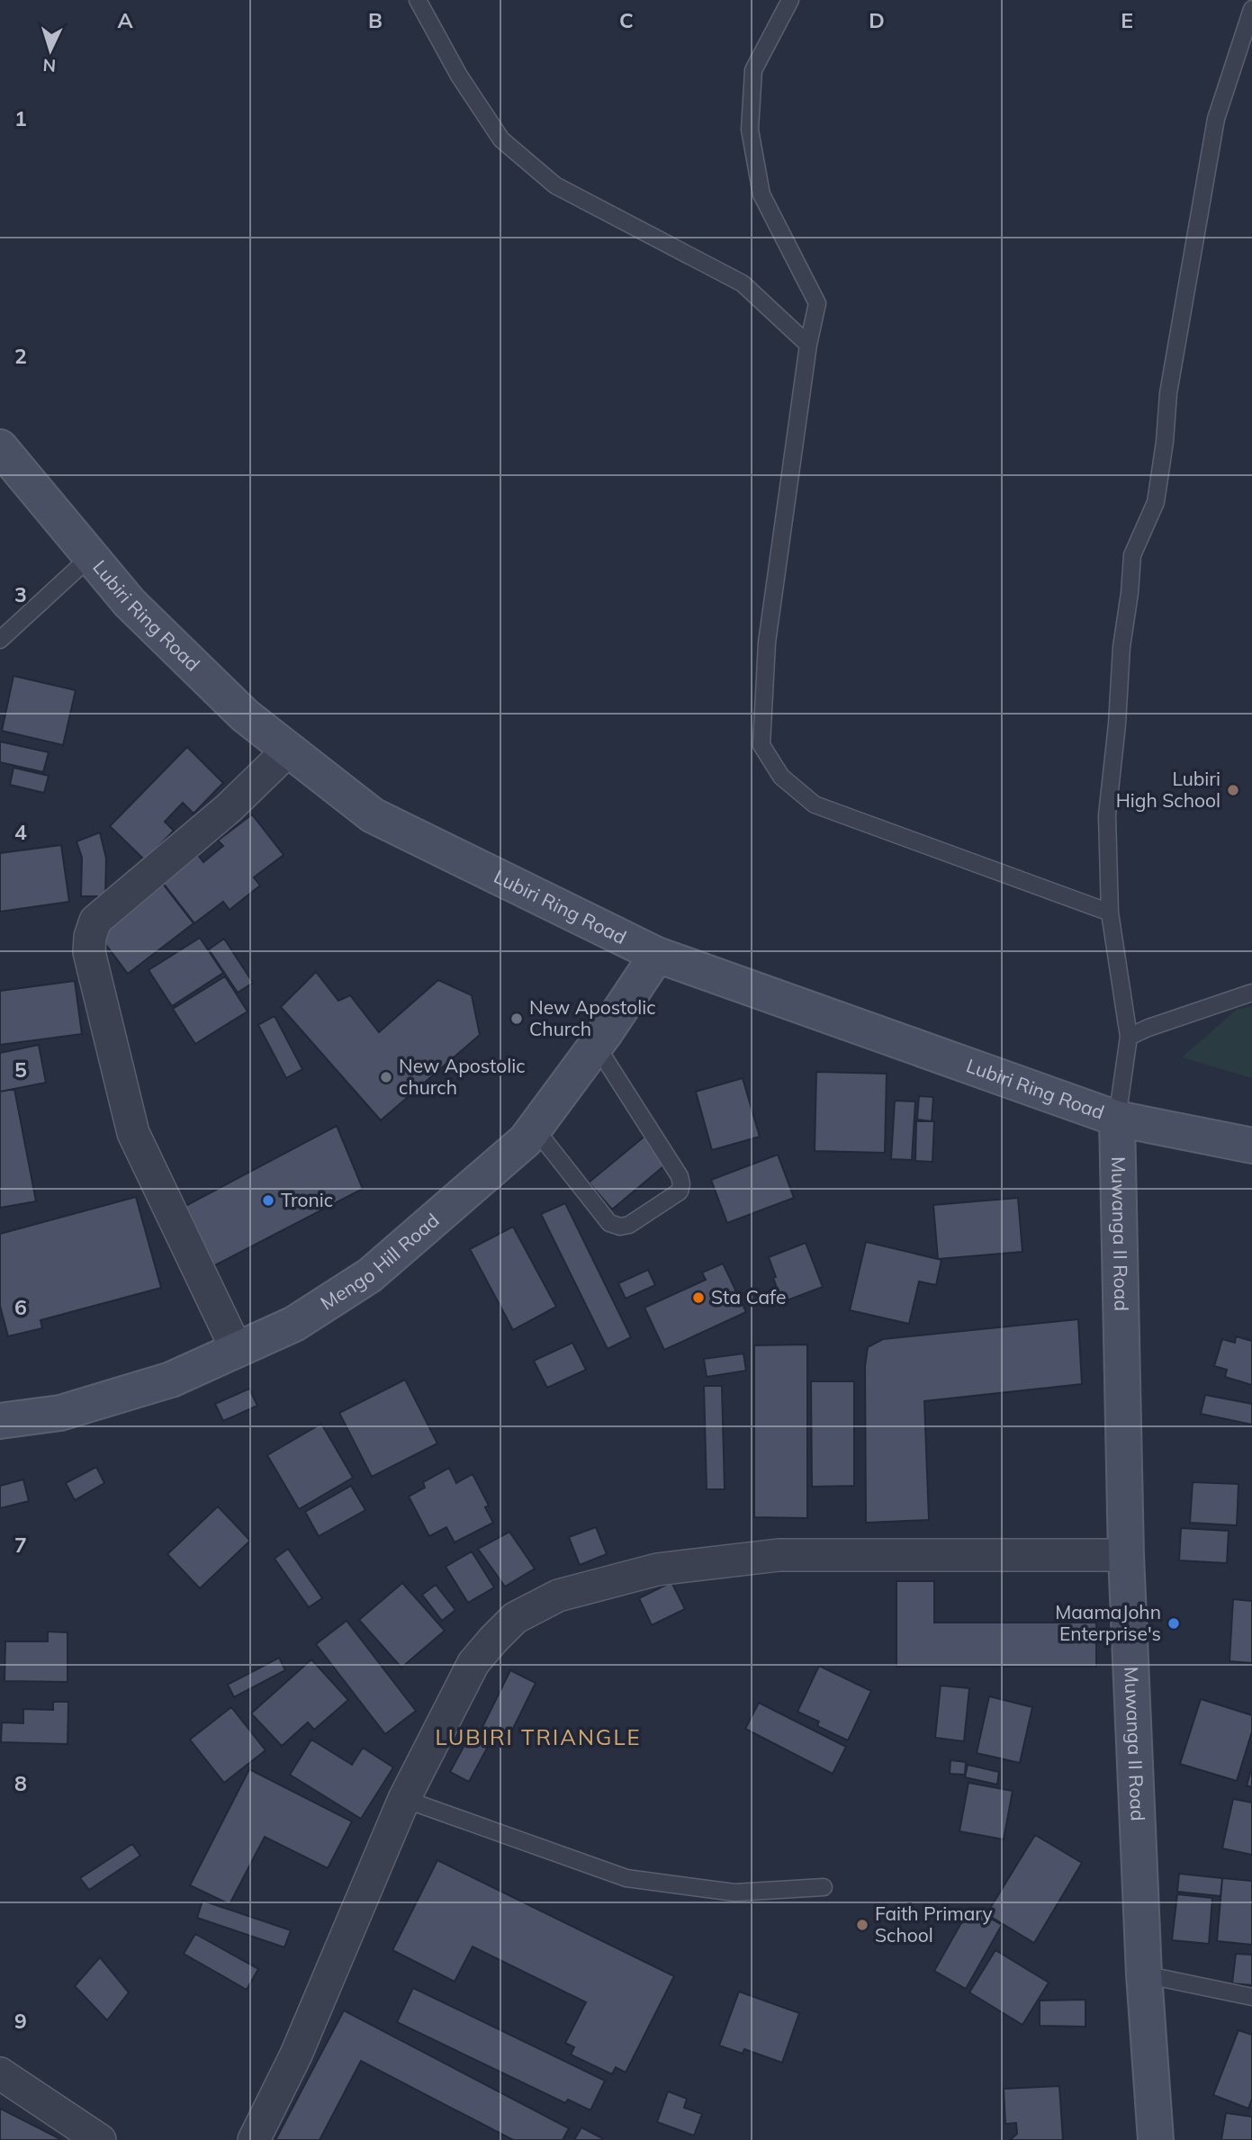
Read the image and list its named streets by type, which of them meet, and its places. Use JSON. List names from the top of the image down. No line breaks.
{"streets":{"main road":["Lubiri Ring Road","Muwanga II Road","Mengo Hill Road"]},"crossings":[["Lubiri Ring Road","Muwanga II Road"],["Lubiri Ring Road","Mengo Hill Road"]],"districts":["LUBIRI TRIANGLE"],"places":["Lubiri High School","New Apostolic Church","New Apostolic church","Tronic","Sta Cafe","MaamaJohn Enterprise's","Faith Primary School"],"north":"bottom","grid":{"columns":["A","B","C","D","E"],"rows":["1","2","3","4","5","6","7","8","9"]}}
